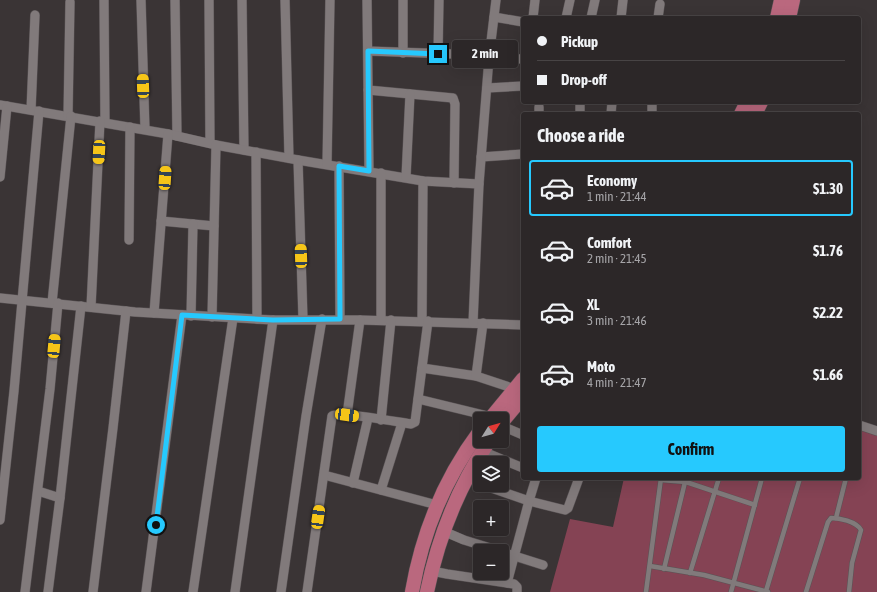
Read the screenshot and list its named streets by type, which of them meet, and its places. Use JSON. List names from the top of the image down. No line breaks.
{"north":"top right","page":{"banner":["Pickup","Drop-off"],"bubble":"2 min","heading":"Choose a ride","list":[{"name":"Economy","note":"1 min · 21:44","value":"$1.30"},{"name":"Comfort","note":"2 min · 21:45","value":"$1.76"},{"name":"XL","note":"3 min · 21:46","value":"$2.22"},{"name":"Moto","note":"4 min · 21:47","value":"$1.66"}],"map_buttons":["+","−"],"buttons":"Confirm"}}
